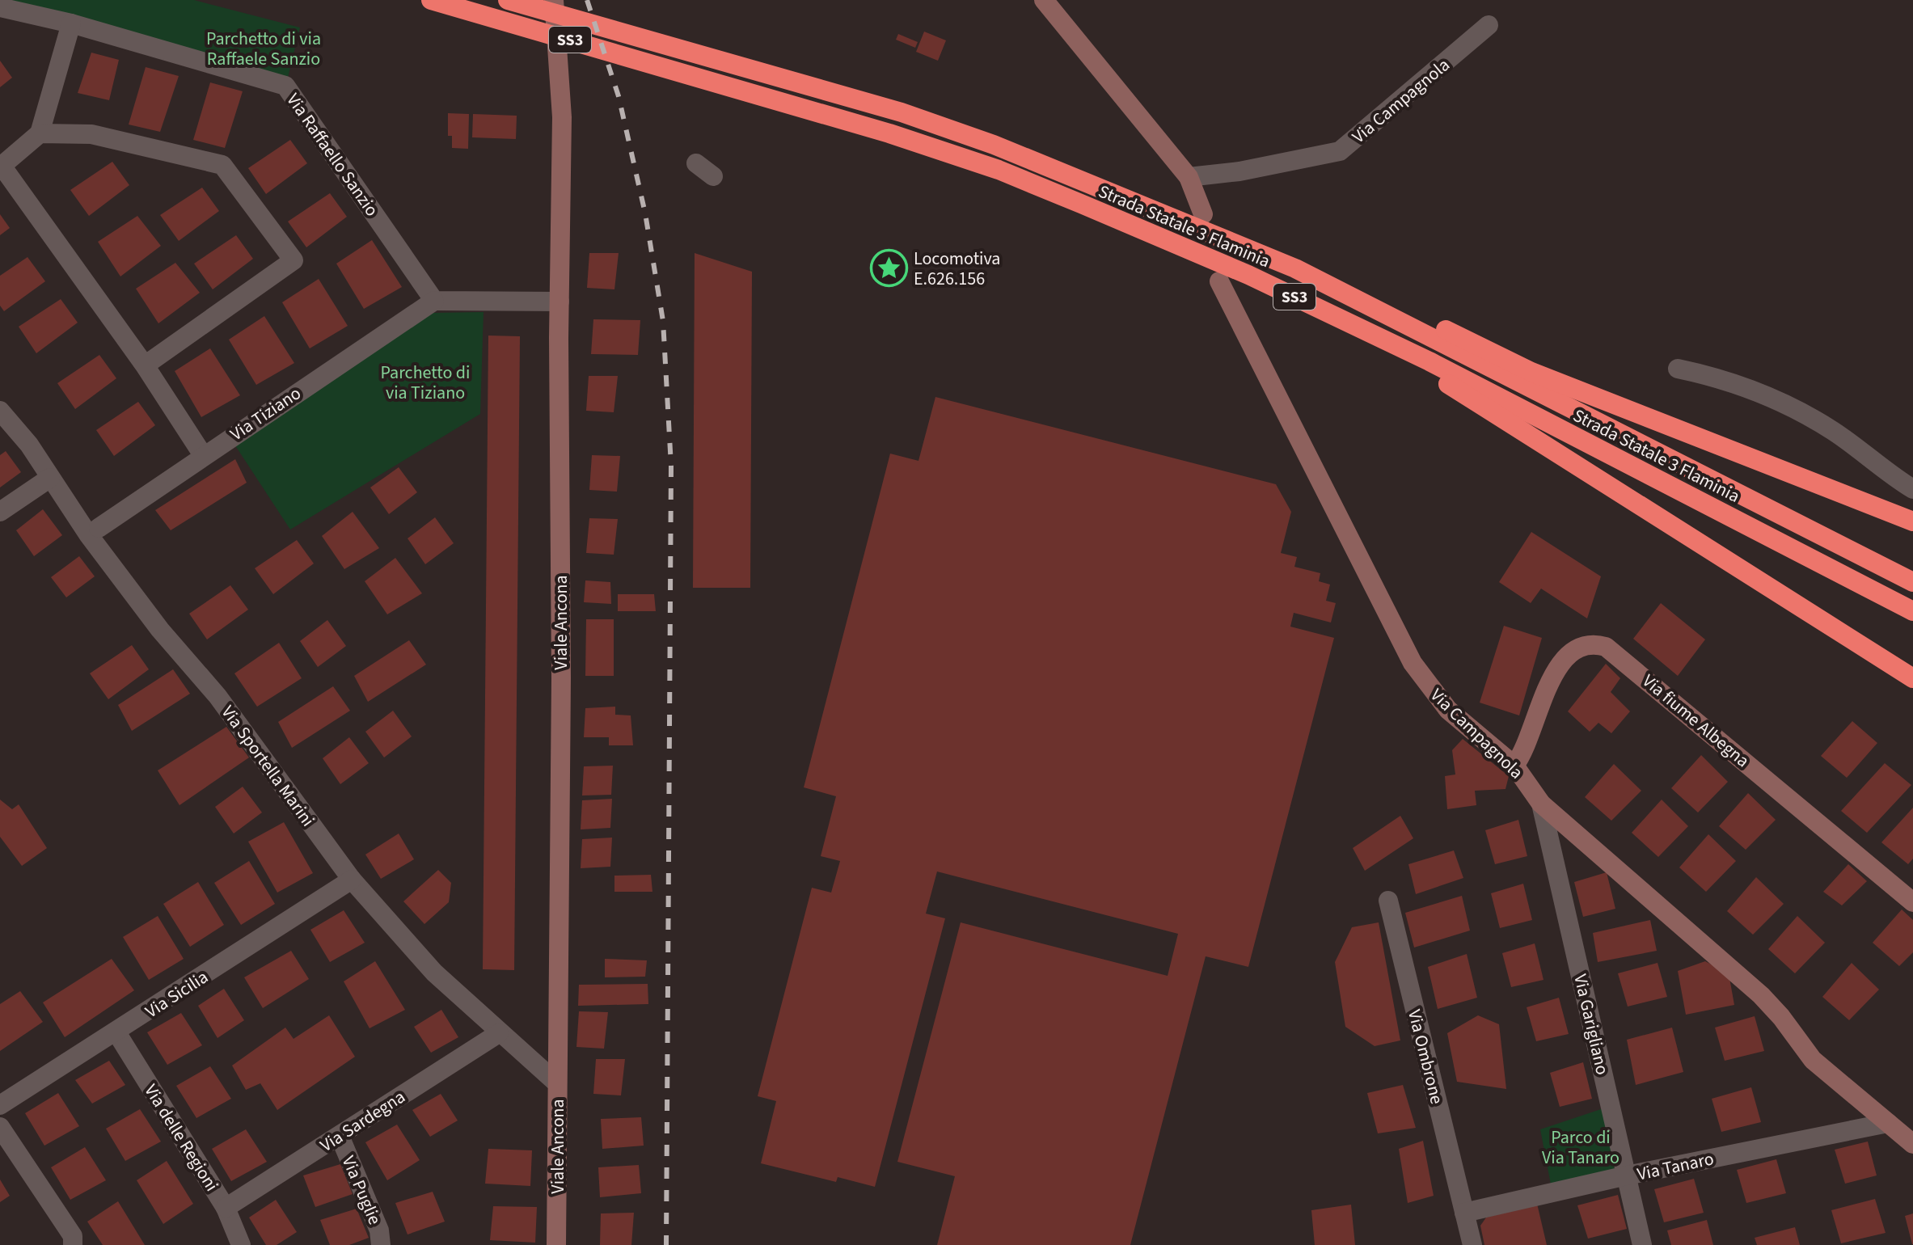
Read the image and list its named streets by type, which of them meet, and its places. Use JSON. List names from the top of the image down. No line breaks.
{"streets":{"highway":["SS3","Strada Statale 3 Flaminia"],"street":["Via Campagnola","Via Raffaello Sanzio","Via Tiziano","Viale Ancona","Via fiume Albegna","Via Sportella Marini","Via Sicilia","Via Garigliano","Via Ombrone","Via Sardegna","Via delle Regioni","Via Tanaro","Via Puglie"]},"crossings":[["Via Campagnola","Via fiume Albegna"],["Via Campagnola","Via Garigliano"],["Via Campagnola","Via Tanaro"],["Via Raffaello Sanzio","Via Tiziano"],["Viale Ancona","Via Sportella Marini"],["Via Sportella Marini","Via Sicilia"],["Via Sportella Marini","Via Sardegna"],["Via Sicilia","Via delle Regioni"],["Via Garigliano","Via Tanaro"],["Via Ombrone","Via Tanaro"],["Via Sardegna","Via delle Regioni"],["Via Sardegna","Via Puglie"]],"parks":["Parchetto di via Raffaele Sanzio","Parchetto di via Tiziano","Parco di Via Tanaro"],"places":{"place":["Locomotiva E.626.156"]}}
